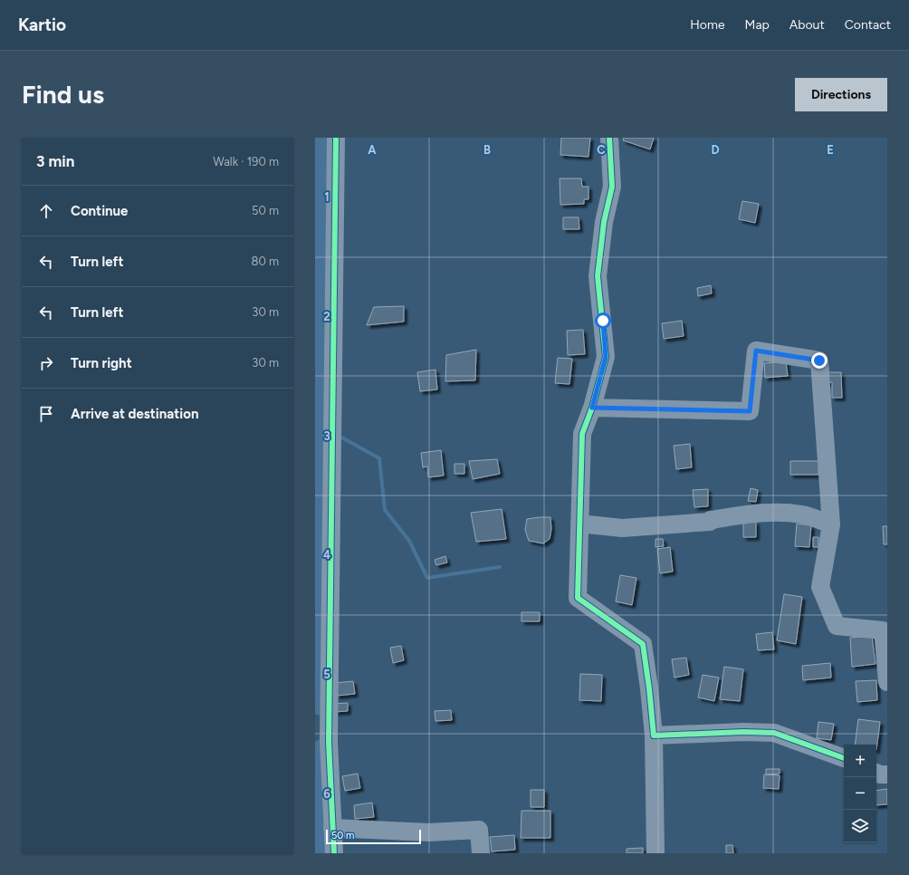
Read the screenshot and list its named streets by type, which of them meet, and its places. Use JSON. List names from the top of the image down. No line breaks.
{"scale_bar":"50 m","page":{"header":"Kartio","nav":["Home","Map","About","Contact"],"buttons":"Directions","title":"Find us","heading":["3 min","Walk · 190 m"],"list":[["Continue","50 m"],["Turn left","80 m"],["Turn left","30 m"],["Turn right","30 m"],"Arrive at destination"],"map_buttons":["+","−"],"scale":"50 m"},"grid":{"columns":["A","B","C","D","E"],"rows":["1","2","3","4","5","6"]}}
